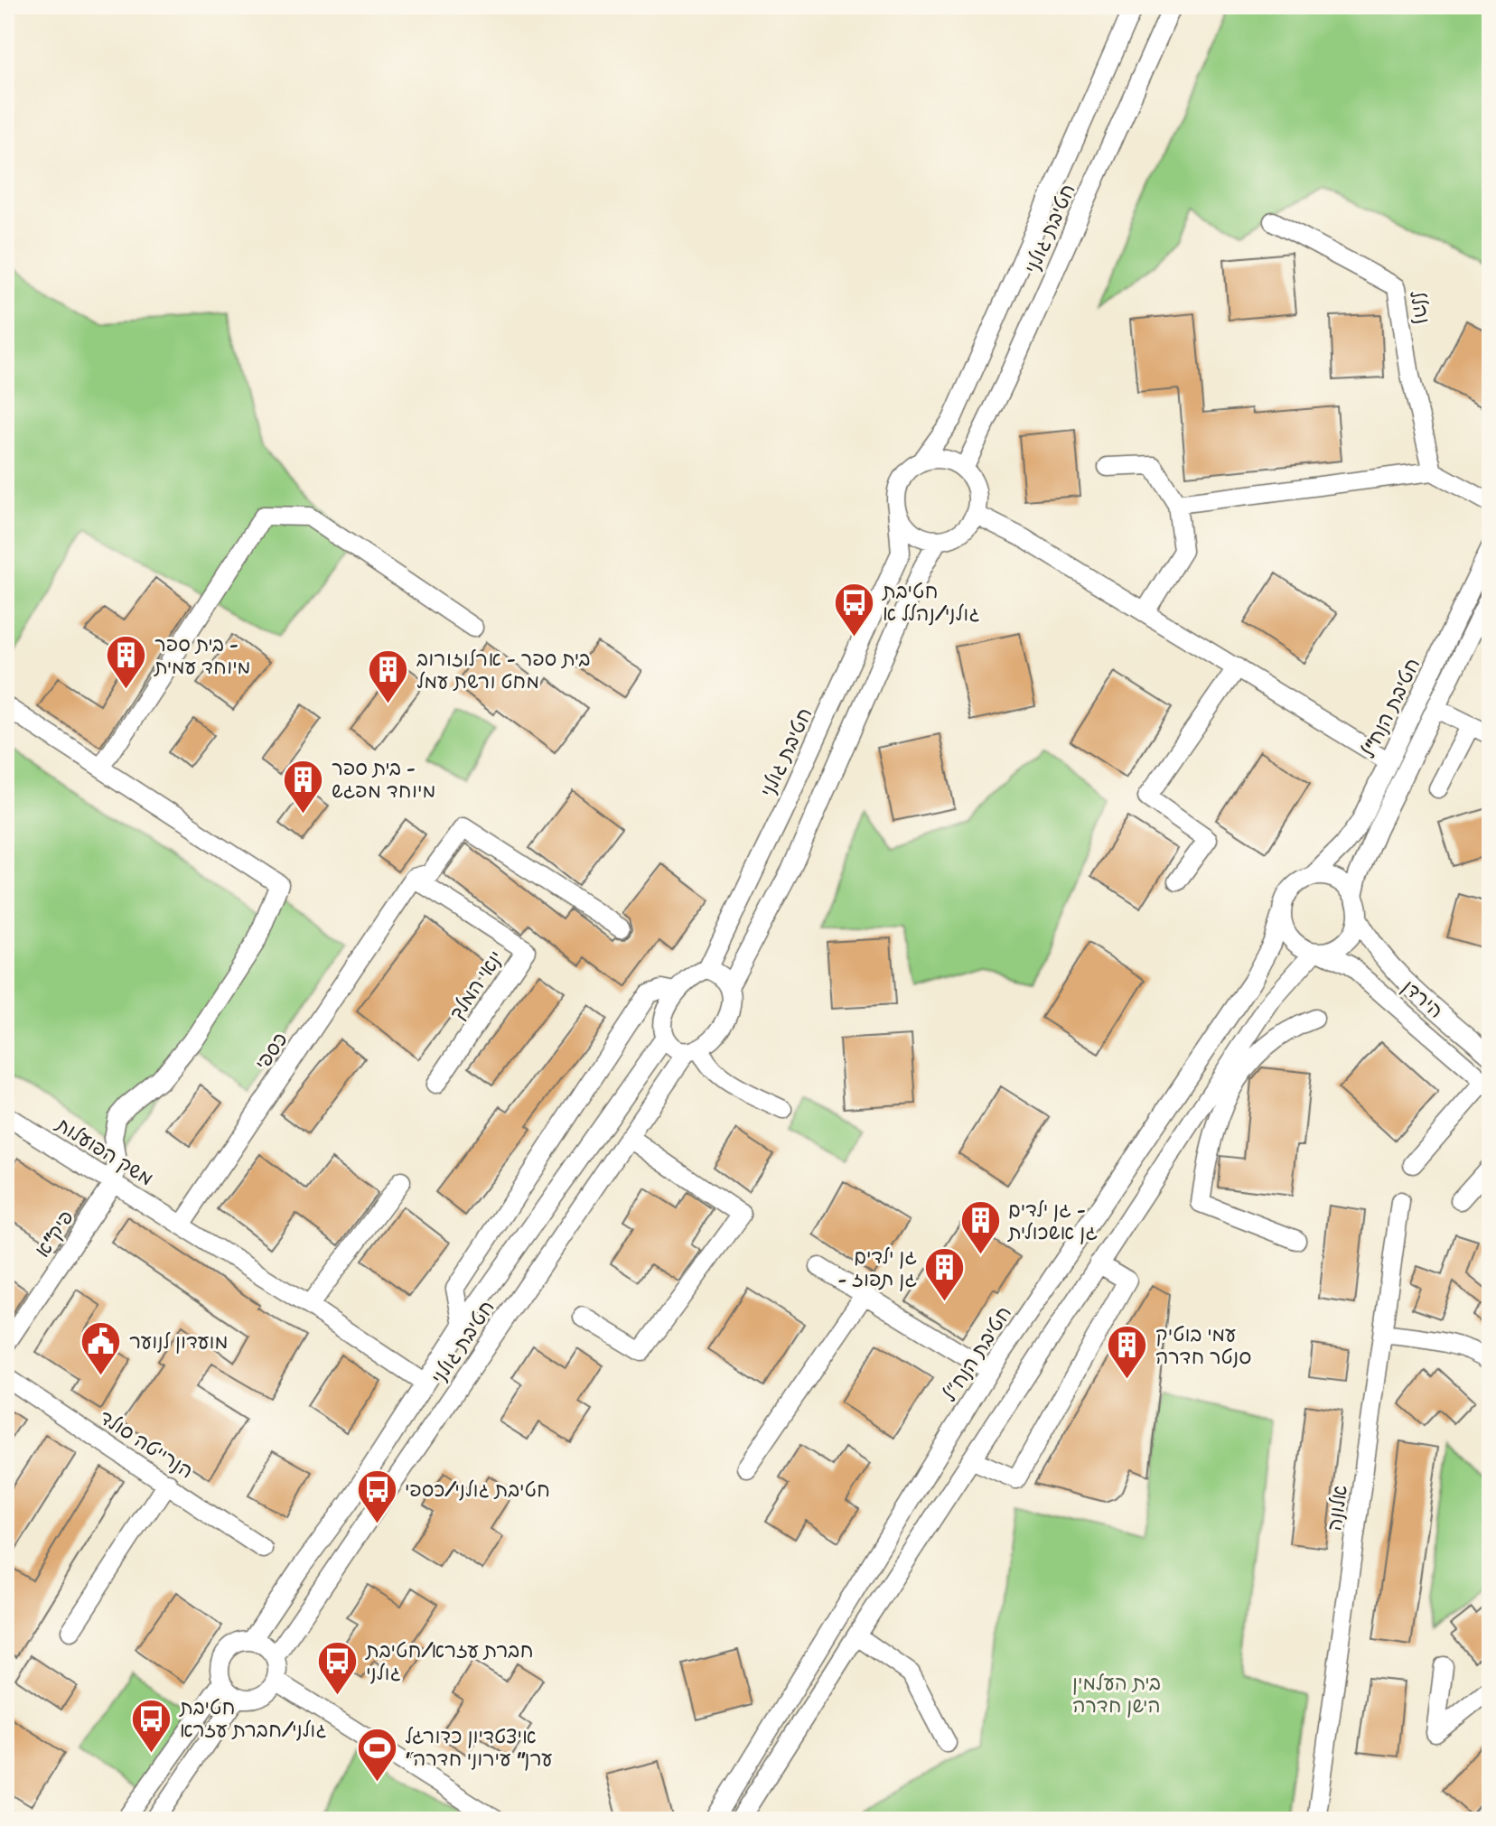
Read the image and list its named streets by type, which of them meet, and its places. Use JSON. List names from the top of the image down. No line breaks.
{"streets":{"street":["חטיבת גולני","נהלל","חטיבת הנח\"ל","ינאי המלך","הירדן","כספי","משק הפועלות","פיק\"א","חטיבת הנח״ל","הנרייטה סולד","אלונה"]},"crossings":[["חטיבת הנח\"ל","הירדן"],["חטיבת הנח\"ל","חטיבת הנח״ל"],["ינאי המלך","כספי"],["הירדן","חטיבת הנח״ל"],["כספי","משק הפועלות"],["משק הפועלות","פיק\"א"]],"parks":["בית העלמין הישן חדרה"],"places":{"bus stop":["חטיבת גולני/נהלל א","חטיבת גולני/כספי","חברת עזרא/חטיבת גולני","חטיבת גולני/חברת עזרא"],"building":["בית ספר - מיוחד עמית","בית ספר - ארלוזורוב מחט ורשת עמל","בית ספר - מיוחד מפגש","גן ילדים - גן אשכולית","גן ילדים - גן תפוז","עמי בוטיק סנטר חדרה"],"public building":["מועדון לנוער"],"sports":["איצטדיון כדורגל \"ערן\" עירוני חדרה"]}}
